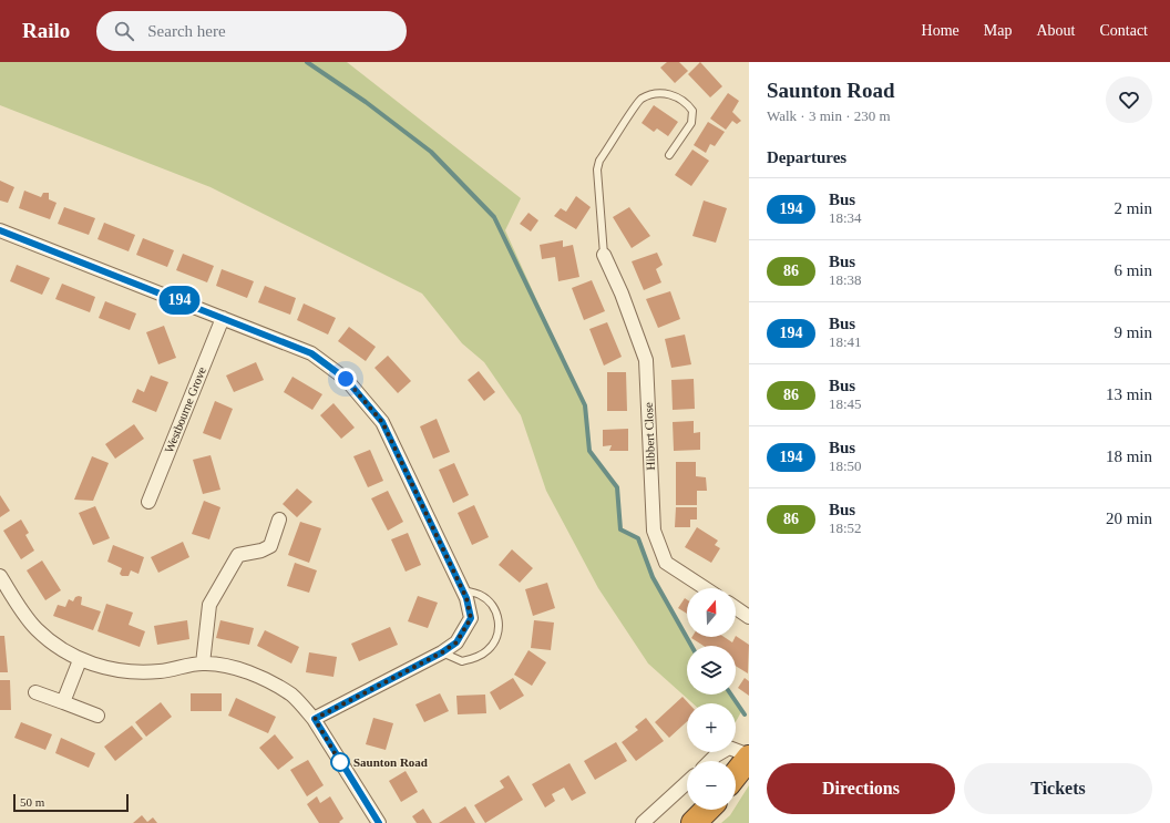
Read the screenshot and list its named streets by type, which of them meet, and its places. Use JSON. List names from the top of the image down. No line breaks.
{"streets":{"street":["Westbourne Grove","Hibbert Close"]},"places":["Saunton Road"],"lines":["bus line 194"],"scale_bar":"50 m","north":"top","page":{"header":"Railo","search":"Search here","nav":["Home","Map","About","Contact"],"on_map":"194","heading":[["Saunton Road","Walk · 3 min · 230 m"],"Departures"],"list":[{"mark":"194","name":"Bus","note":"18:34","value":"2 min"},{"mark":"86","name":"Bus","note":"18:38","value":"6 min"},{"mark":"194","name":"Bus","note":"18:41","value":"9 min"},{"mark":"86","name":"Bus","note":"18:45","value":"13 min"},{"mark":"194","name":"Bus","note":"18:50","value":"18 min"},{"mark":"86","name":"Bus","note":"18:52","value":"20 min"}],"map_buttons":["+","−"],"buttons":["Directions","Tickets"],"scale":"50 m"}}
